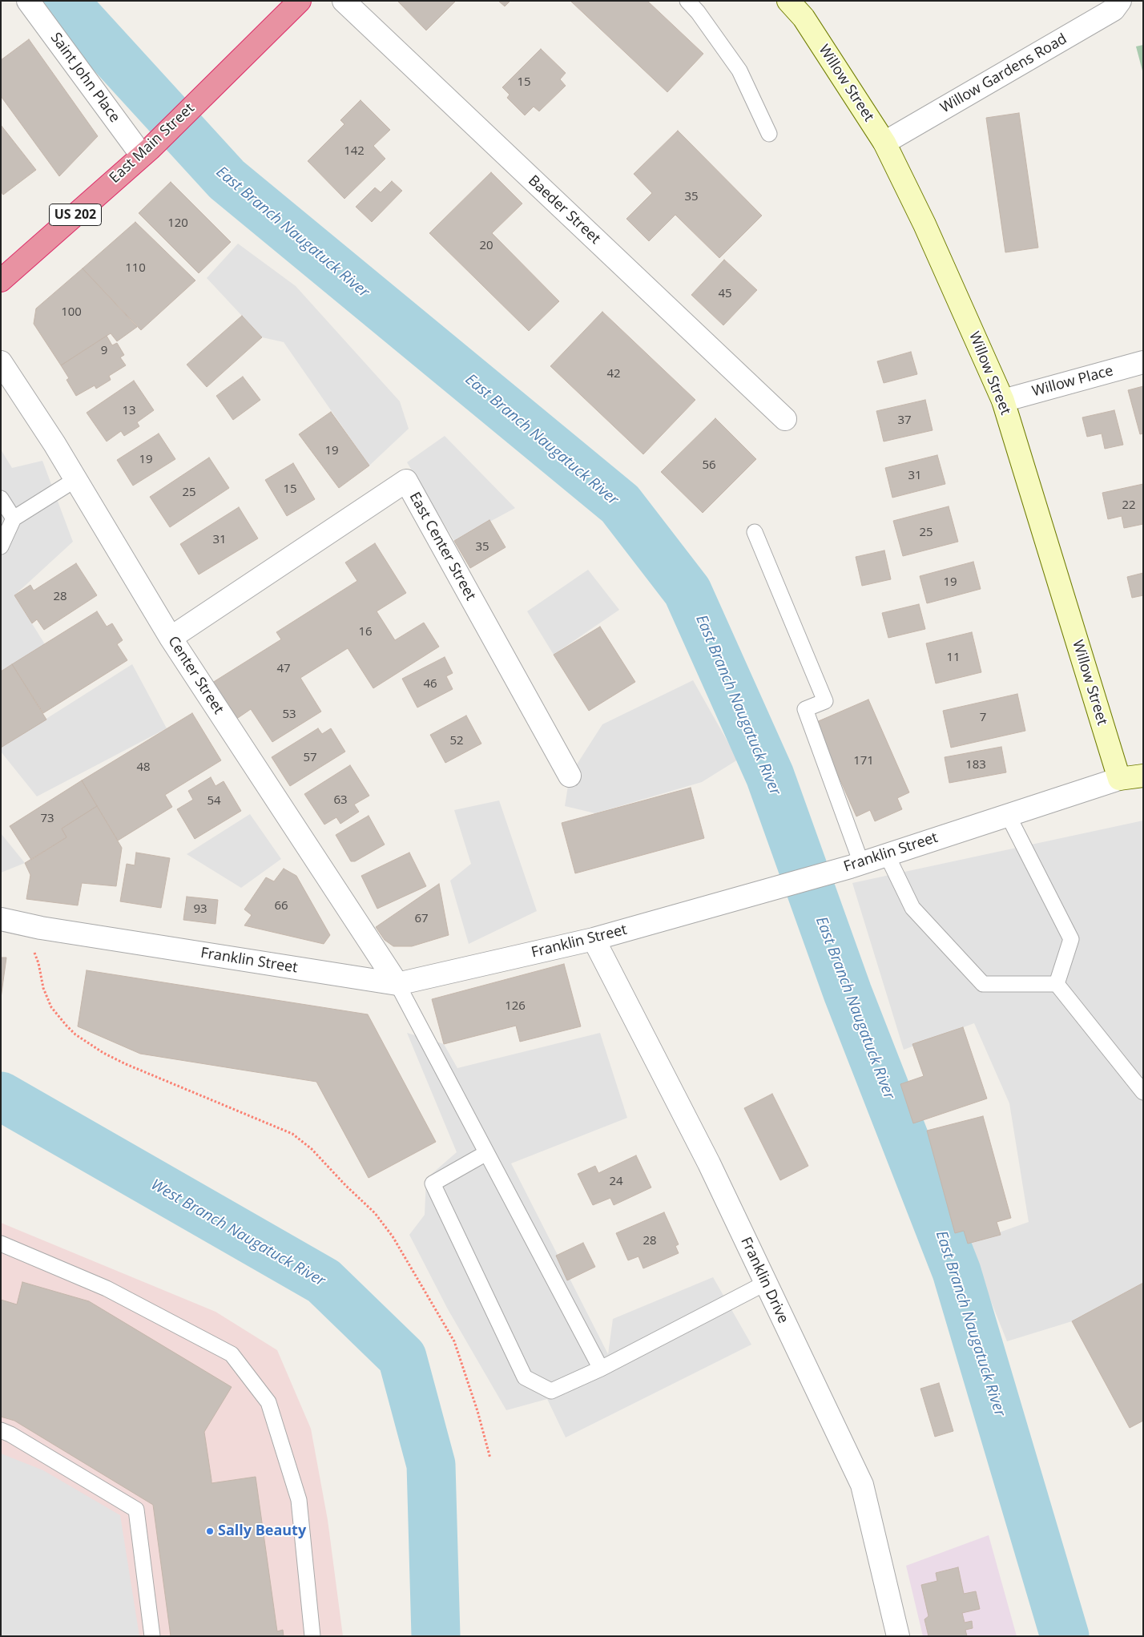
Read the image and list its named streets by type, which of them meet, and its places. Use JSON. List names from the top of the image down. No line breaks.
{"streets":{"highway":["East Main Street","US 202"],"main road":["Willow Street","Franklin Street"],"street":["Willow Gardens Road","Saint John Place","Baeder Street","Willow Place","East Center Street","Center Street","Franklin Drive"]},"crossings":[["Willow Gardens Road","Willow Street"],["Saint John Place","East Main Street"],["Willow Street","Willow Place"],["Willow Street","Franklin Street"],["East Center Street","Center Street"],["Center Street","Franklin Street"],["Franklin Street","Franklin Drive"]],"water":["East Branch Naugatuck River","West Branch Naugatuck River"],"places":["Sally Beauty"],"house_numbers":["15","142","35","120","20","110","45","100","9","42","13","37","19","19","56","31","15","25","22","25","31","35","19","28","16","11","47","46","53","7","52","57","171","183","48","63","54","73","66","93","67","126","24","28"]}
